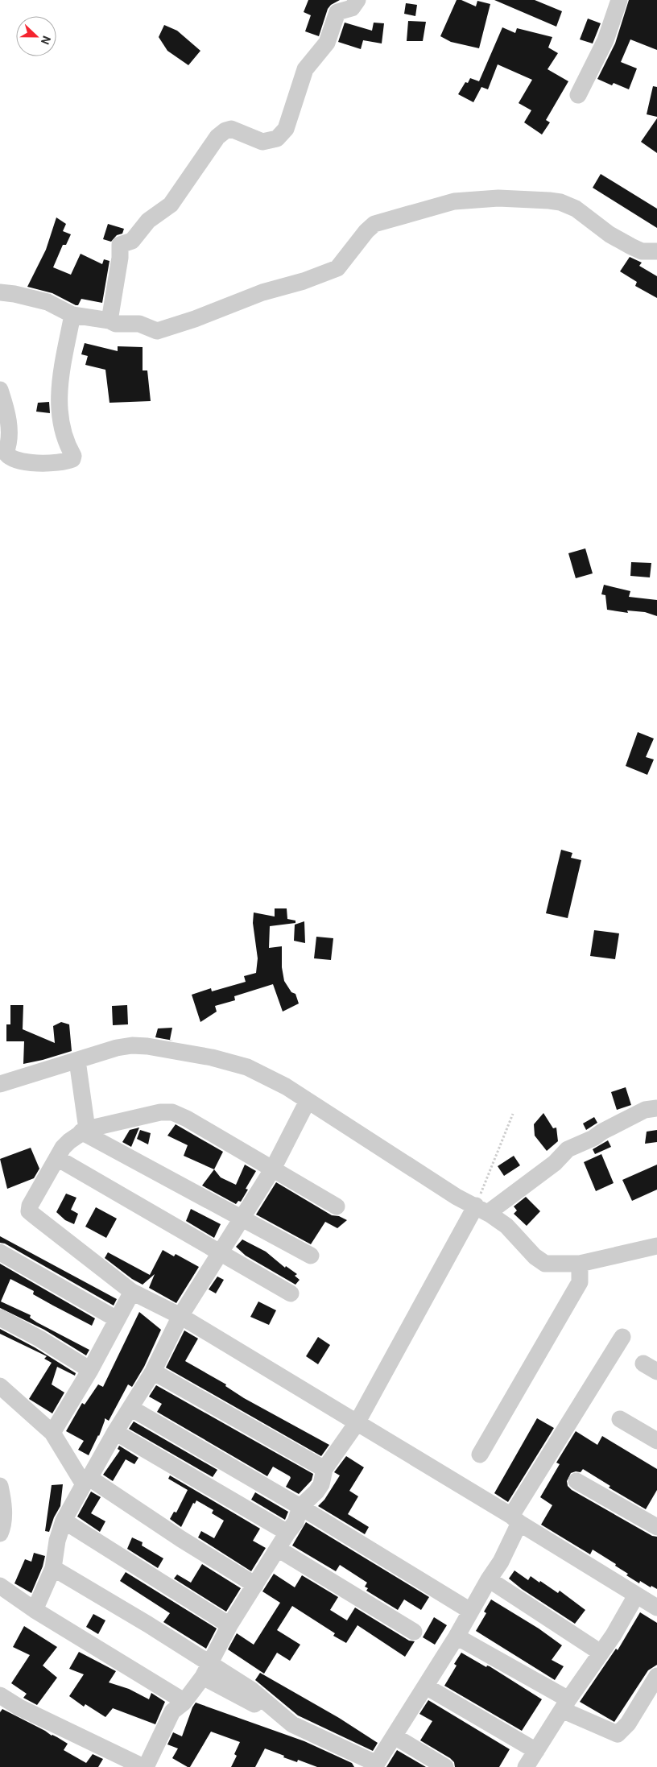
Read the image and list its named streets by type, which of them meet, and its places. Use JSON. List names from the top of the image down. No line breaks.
{"north":"right"}
